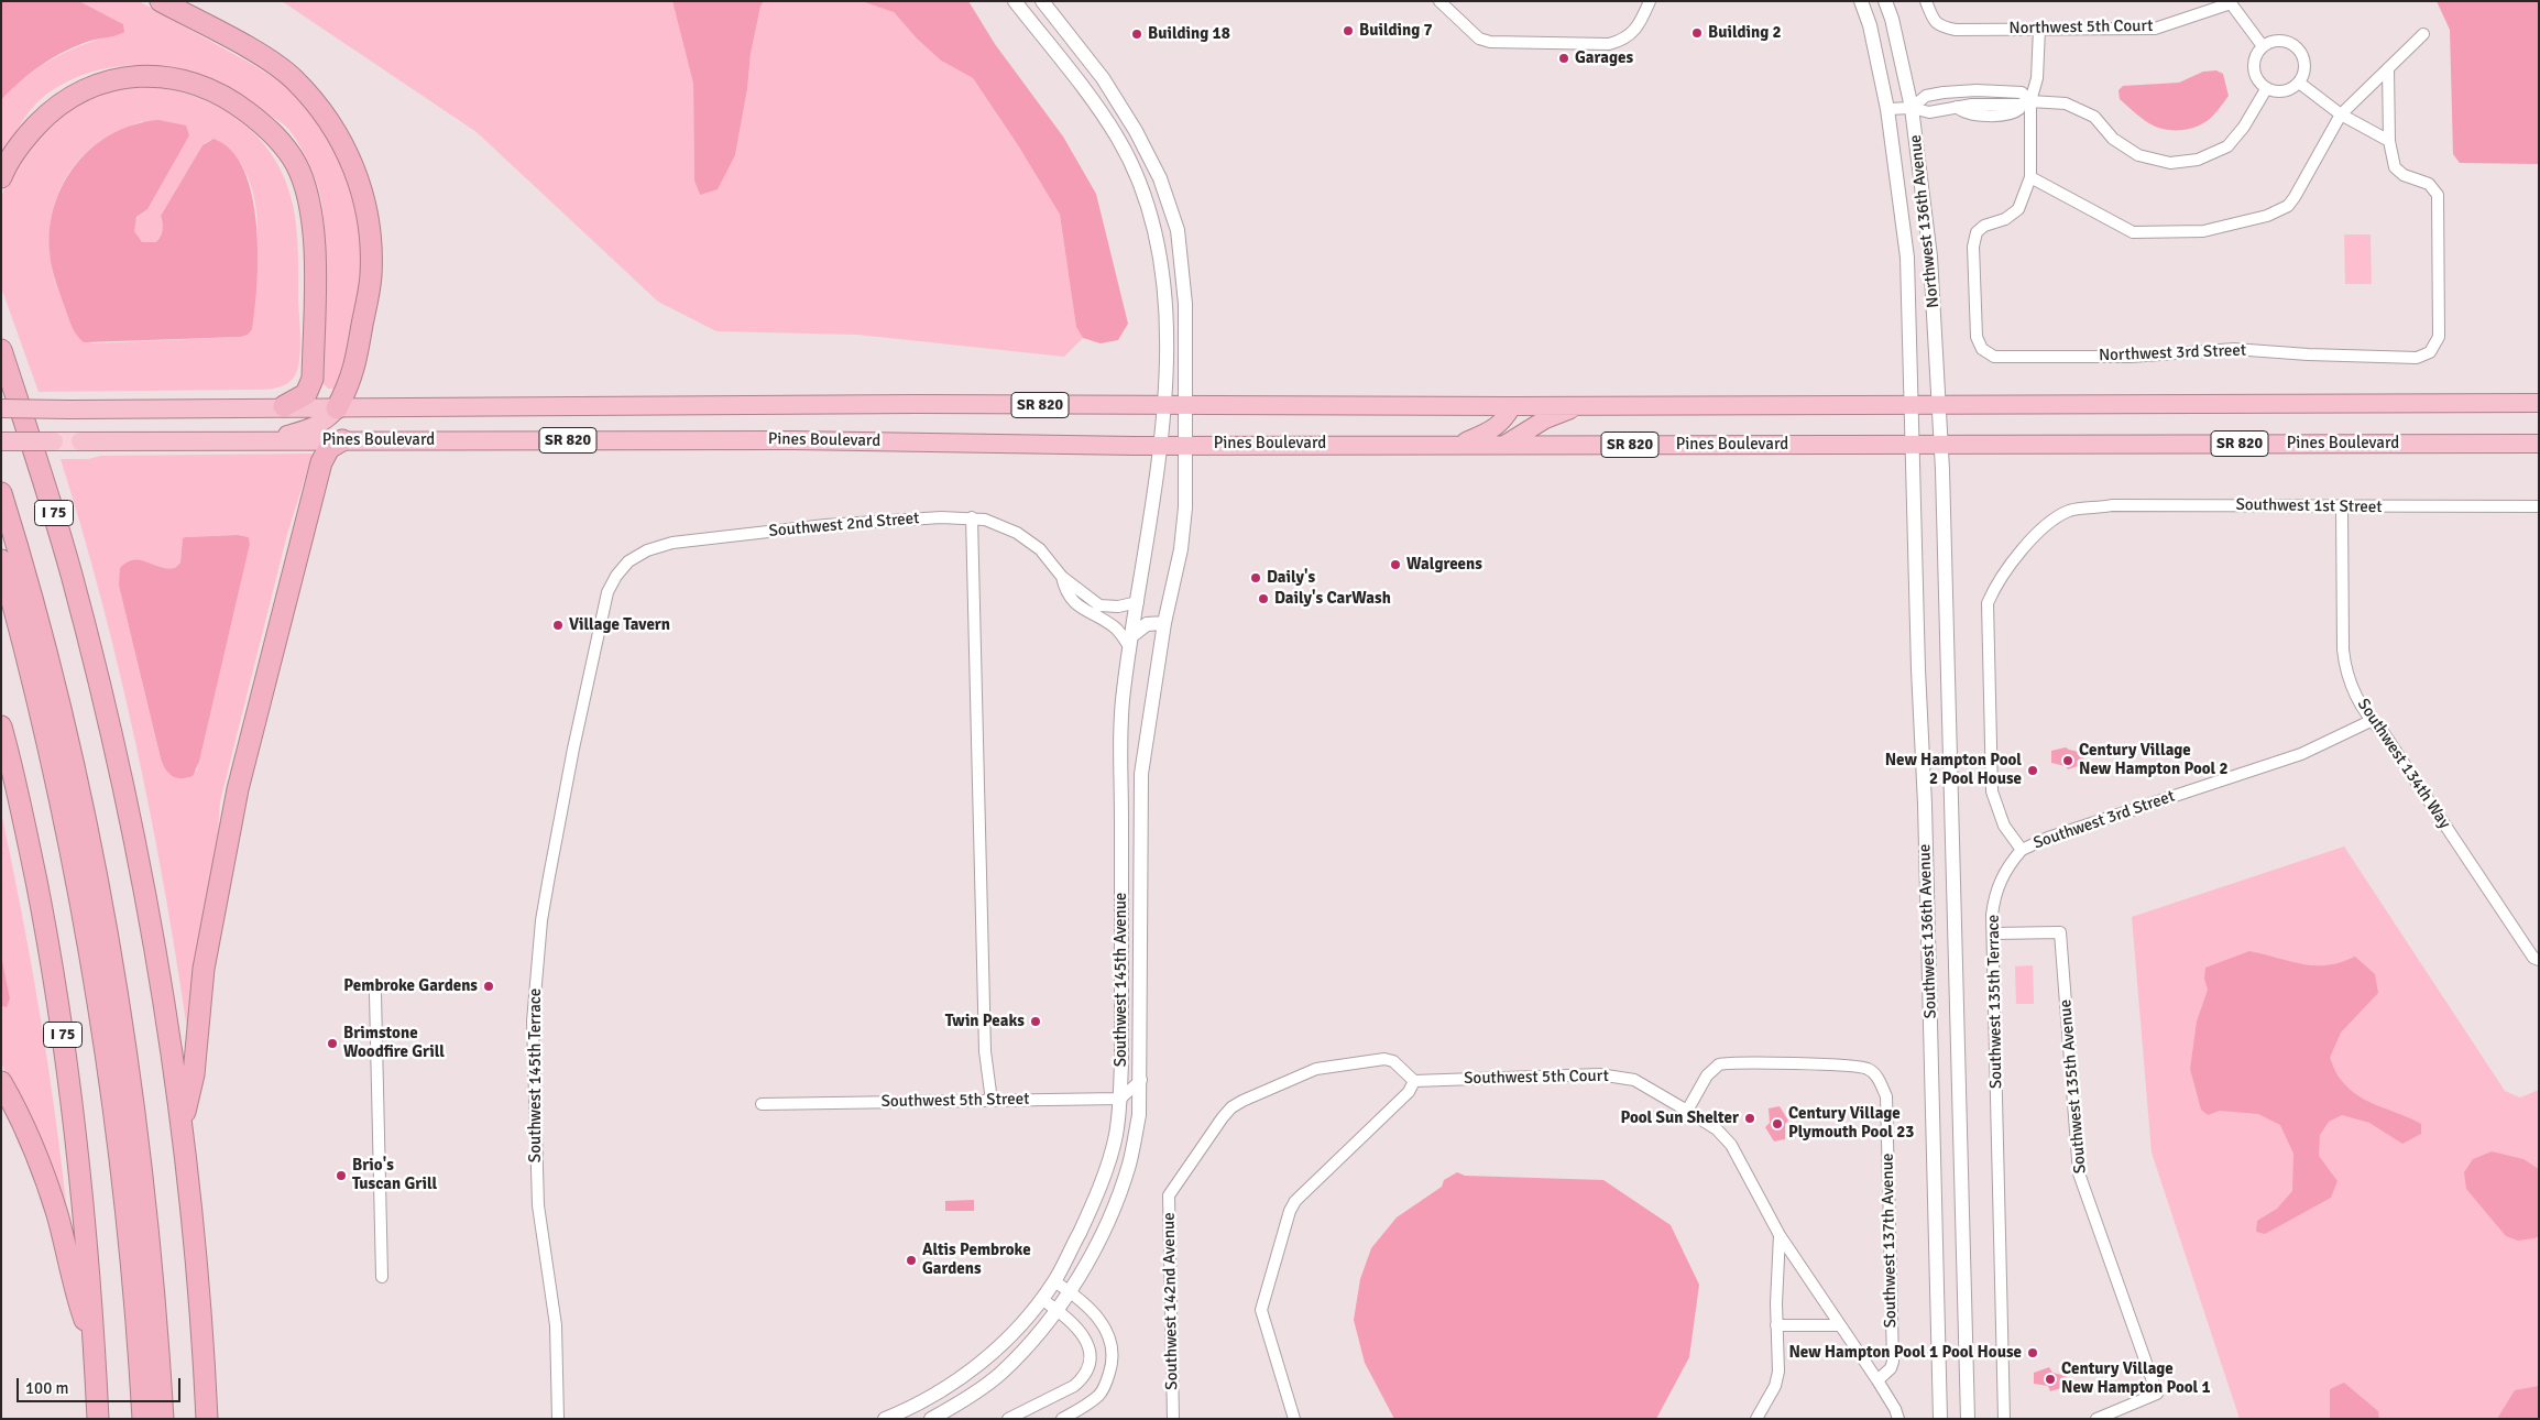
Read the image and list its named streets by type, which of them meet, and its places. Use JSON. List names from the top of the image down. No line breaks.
{"streets":{"highway":["SR 820","Pines Boulevard","I 75"],"street":["Northwest 5th Court","Northwest 136th Avenue","Northwest 3rd Street","Southwest 1st Street","Southwest 2nd Street","Southwest 134th Way","Southwest 3rd Street","Southwest 136th Avenue","Southwest 145th Avenue","Southwest 135th Terrace","Southwest 145th Terrace","Southwest 5th Court","Southwest 135th Avenue","Southwest 5th Street","Southwest 137th Avenue","Southwest 142nd Avenue"]},"crossings":[["Northwest 136th Avenue","Pines Boulevard"],["Northwest 136th Avenue","Southwest 136th Avenue"],["Pines Boulevard","Southwest 136th Avenue"],["Pines Boulevard","Southwest 145th Avenue"],["Southwest 1st Street","Southwest 134th Way"],["Southwest 1st Street","Southwest 3rd Street"],["Southwest 1st Street","Southwest 135th Terrace"],["Southwest 2nd Street","Southwest 145th Avenue"],["Southwest 2nd Street","Southwest 145th Terrace"],["Southwest 134th Way","Southwest 3rd Street"],["Southwest 3rd Street","Southwest 135th Terrace"],["Southwest 145th Avenue","Southwest 5th Street"],["Southwest 135th Terrace","Southwest 135th Avenue"],["Southwest 5th Court","Southwest 137th Avenue"],["Southwest 5th Court","Southwest 142nd Avenue"]],"places":["Building 7","Building 2","Building 18","Garages","Walgreens","Daily's","Daily's CarWash","Village Tavern","Century Village New Hampton Pool 2","New Hampton Pool 2 Pool House","Pembroke Gardens","Twin Peaks","Brimstone Woodfire Grill","Pool Sun Shelter","Century Village Plymouth Pool 23","Brio's Tuscan Grill","Altis Pembroke Gardens","New Hampton Pool 1 Pool House","Century Village New Hampton Pool 1"],"scale_bar":"100 m"}
